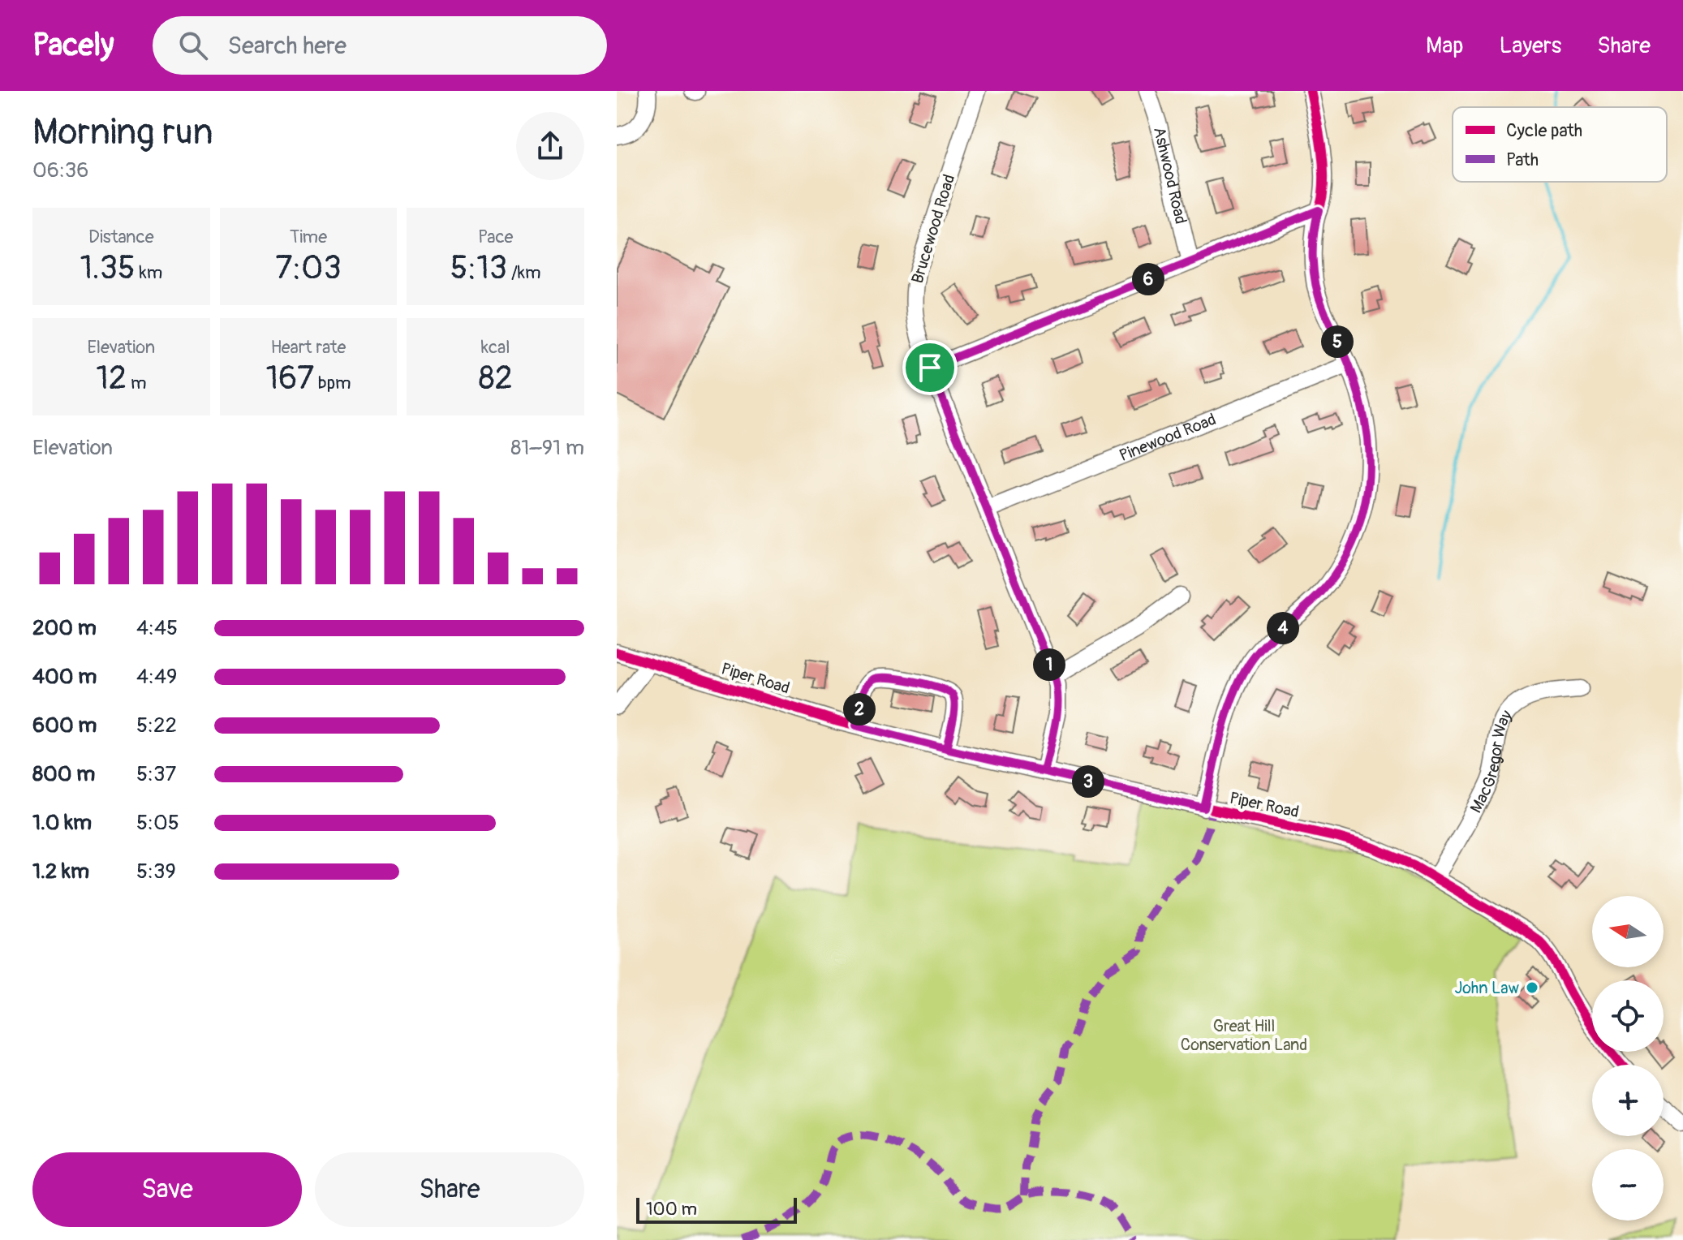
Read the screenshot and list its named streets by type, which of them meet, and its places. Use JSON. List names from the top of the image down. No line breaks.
{"streets":{"street":["Ashwood Road","Brucewood Road","Pinewood Road","Piper Road","MacGregor Way"]},"crossings":[["Brucewood Road","Pinewood Road"],["Brucewood Road","Piper Road"],["Piper Road","MacGregor Way"]],"parks":["Great Hill Conservation Land"],"places":["John Law"],"legend":["Cycle path","Path"],"scale_bar":"100 m","north":"left","page":{"header":"Pacely","search":"Search here","nav":["Map","Layers","Share"],"heading":["Morning run","06:36"],"stats":[["Distance","1.35 km"],["Time","7:03"],["Pace","5:13 /km"],["Elevation","12 m"],["Heart rate","167 bpm"],["kcal","82"]],"pins":["6","5","4","1","2","3"],"chart":["Elevation","81–91 m"],"list":[{"name":"200 m","note":"4:45"},{"name":"400 m","note":"4:49"},{"name":"600 m","note":"5:22"},{"name":"800 m","note":"5:37"},{"name":"1.0 km","note":"5:05"},{"name":"1.2 km","note":"5:39"}],"map_buttons":["+","−"],"buttons":["Save","Share"],"scale":"100 m"}}
